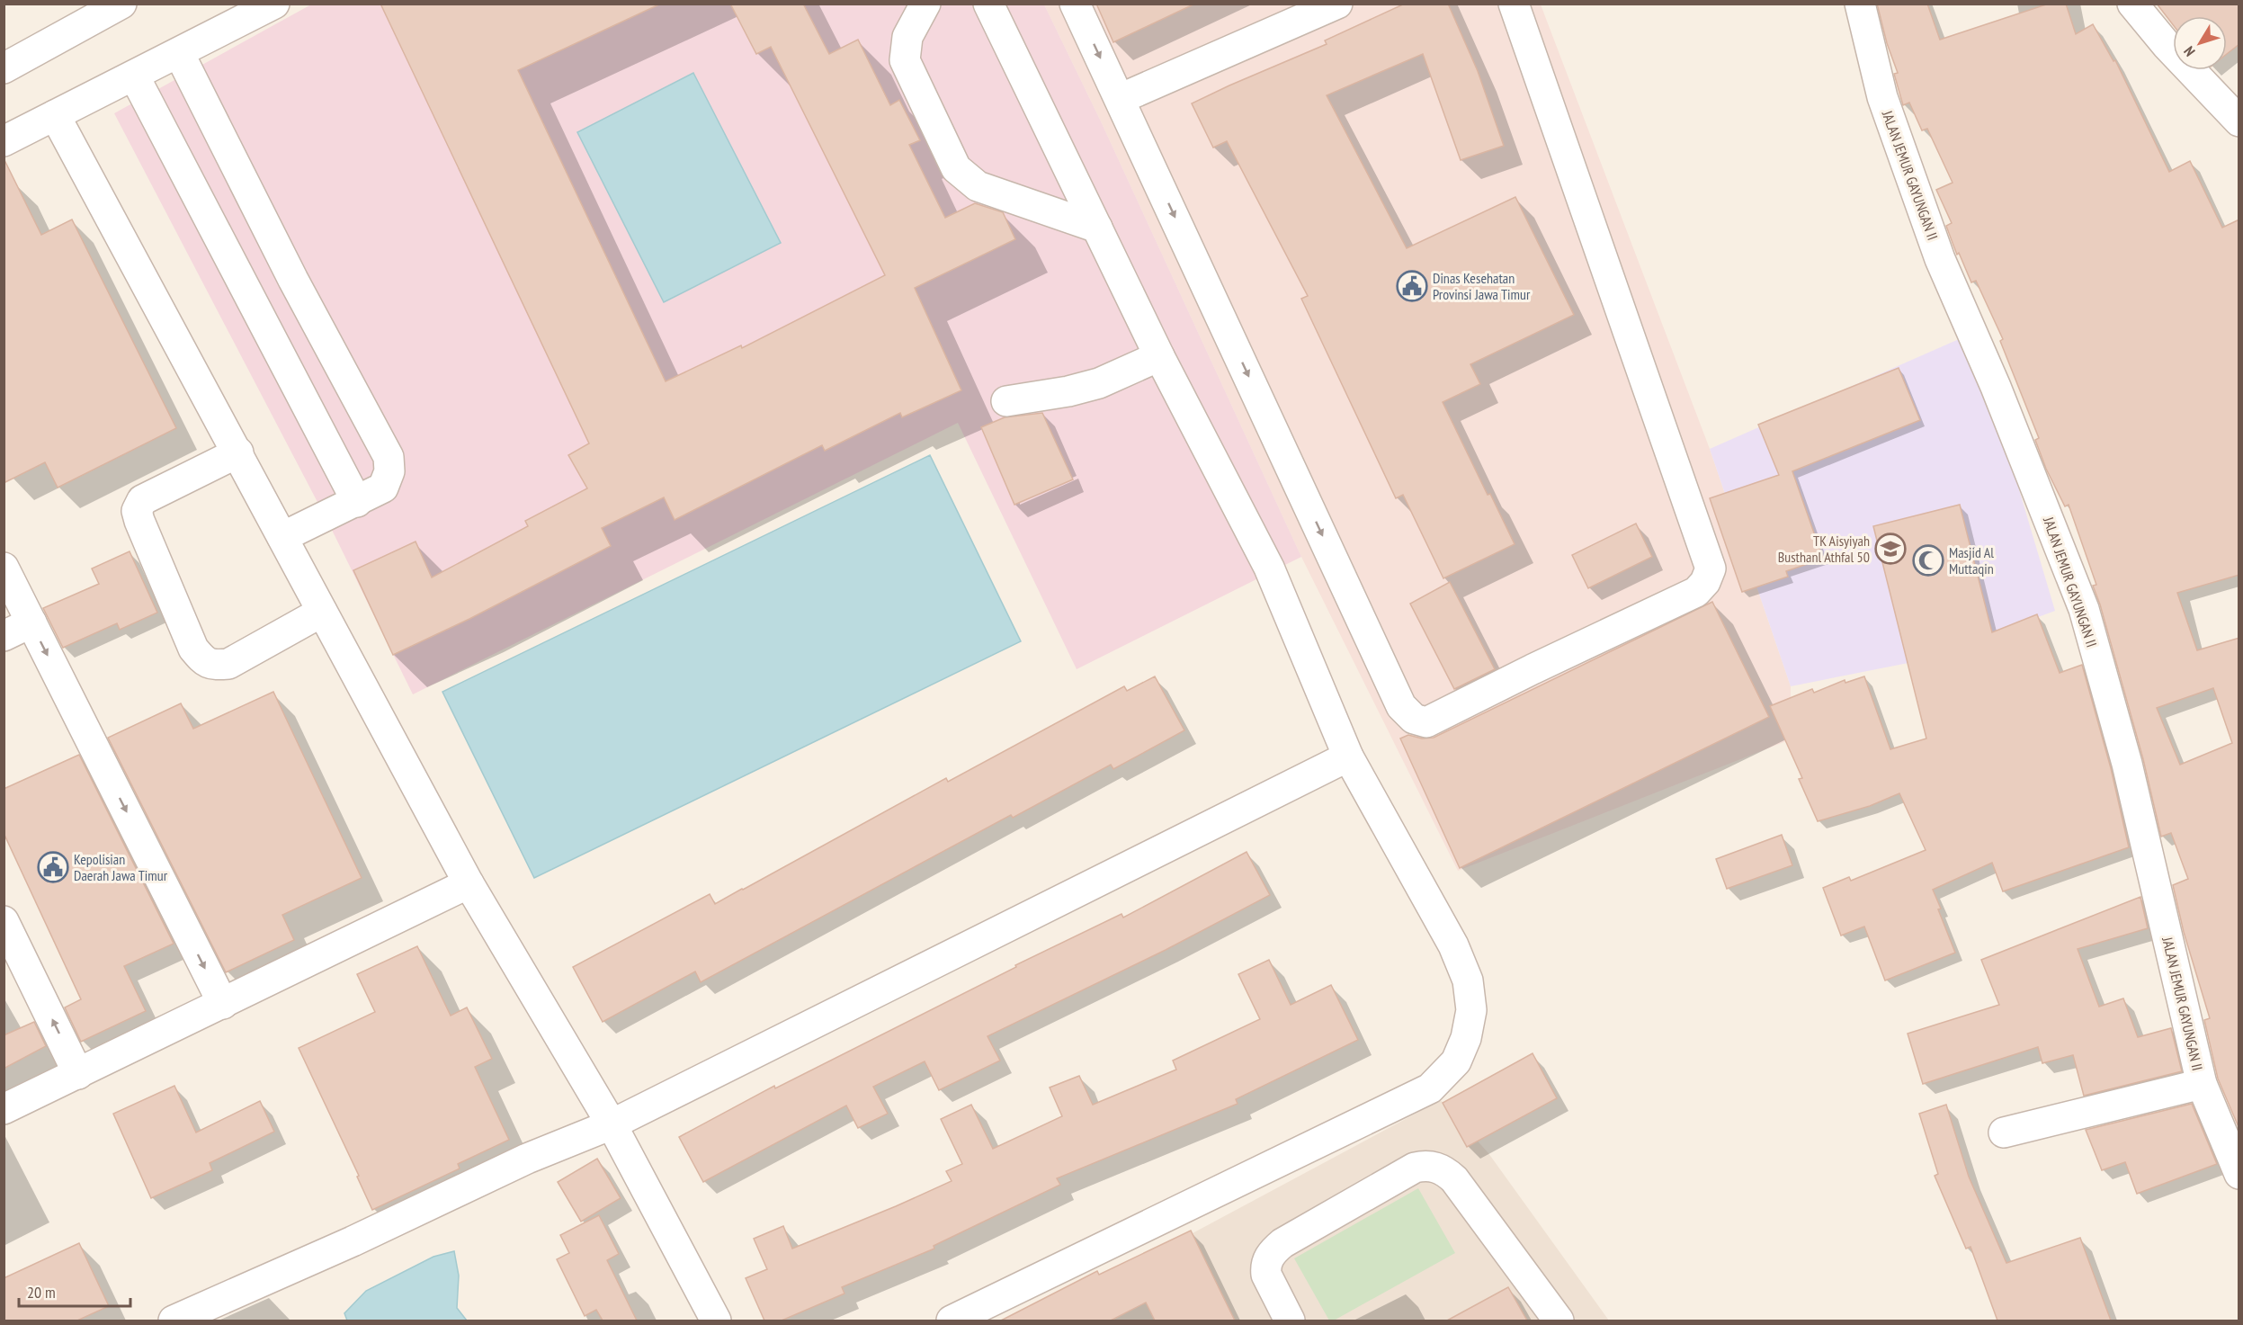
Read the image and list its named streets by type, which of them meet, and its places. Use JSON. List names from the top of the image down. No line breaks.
{"streets":{"street":["JALAN JEMUR GAYUNGAN II"]},"places":{"public building":["Dinas Kesehatan Provinsi Jawa Timur","Kepolisian Daerah Jawa Timur"],"school or university":["TK Aisyiyah Busthanl Athfal 50"],"mosque":["Masjid Al Muttaqin"]},"scale_bar":"20 m","north":"bottom left"}
